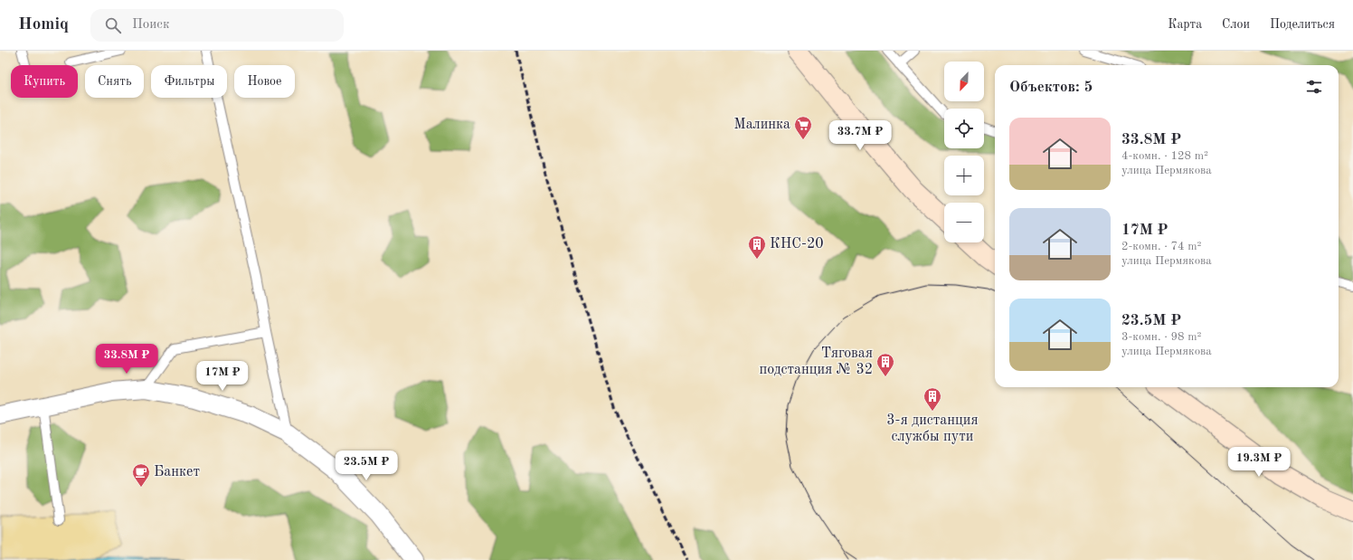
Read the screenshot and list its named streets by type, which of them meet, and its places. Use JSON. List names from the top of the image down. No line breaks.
{"places":{"supermarket":["Малинка"],"building":["КНС-20","Тяговая подстанция № 32","3-я дистанция службы пути"],"cafe":["Банкет"]},"north":"bottom left","page":{"header":"Homiq","search":"Поиск","nav":["Карта","Слои","Поделиться"],"map_buttons":["+","−"],"chip":["Купить","Снять","Фильтры","Новое"],"heading":"Объектов: 5","list":[{"name":"33.8M ₽","note":"4-комн. · 128 m² · улица Пермякова"},{"name":"17M ₽","note":"2-комн. · 74 m² · улица Пермякова"},{"name":"23.5M ₽","note":"3-комн. · 98 m² · улица Пермякова"}],"price":["33.7M ₽","33.8M ₽","17M ₽","19.3M ₽","23.5M ₽"]}}
